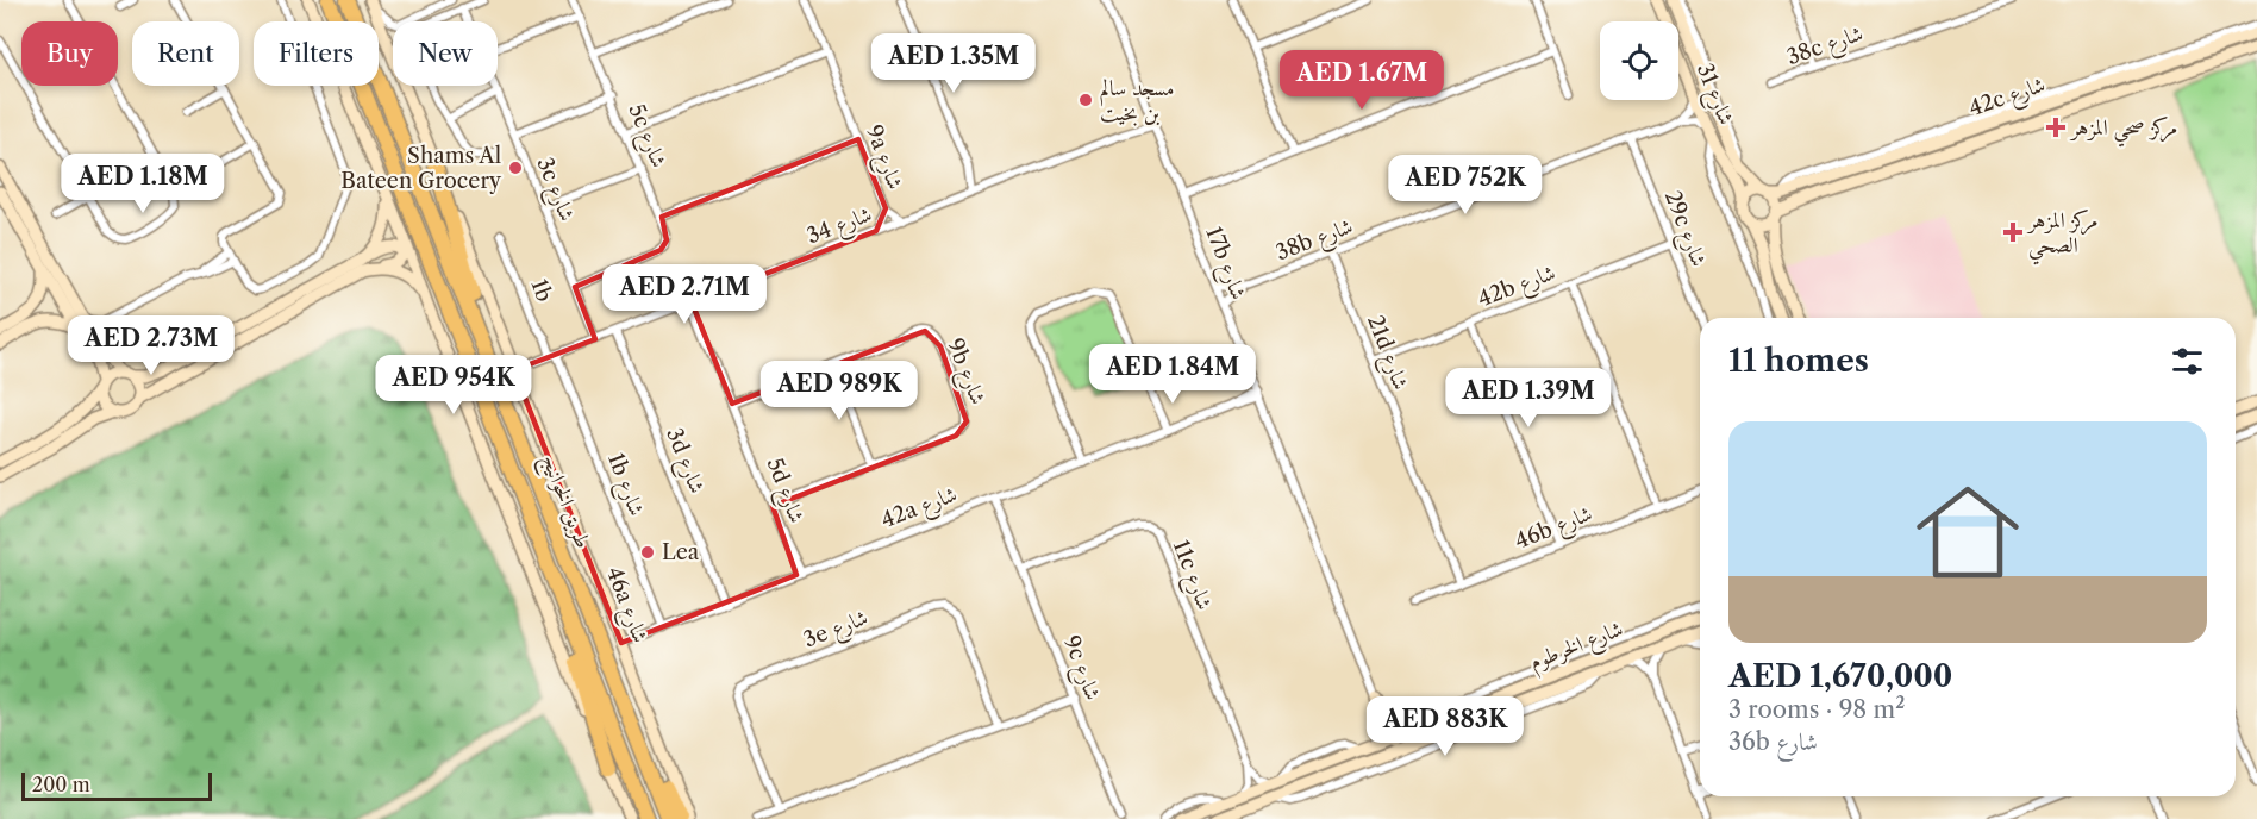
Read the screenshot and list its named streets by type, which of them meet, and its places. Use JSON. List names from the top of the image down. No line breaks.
{"streets":{"highway":["طريق الخوانيج"],"street":["38c شارع","شارع 31","42c شارع","5c شارع","9a شارع","3c شارع","شارع 34","29c شارع","38b شارع","17b شارع","42b شارع","1b","21d شارع","9b شارع","3d شارع","1b شارع","5d شارع","42a شارع","46b شارع","11c شارع","46a شارع","3e شارع","شارع الخرطوم","9c شارع"]},"crossings":[["شارع 31","42c شارع"],["شارع 31","38b شارع"],["5c شارع","3c شارع"],["9a شارع","شارع 34"],["3c شارع","شارع 34"],["شارع 34","17b شارع"],["شارع 34","1b"],["شارع 34","3d شارع"],["شارع 34","1b شارع"],["شارع 34","5d شارع"],["شارع 34","46a شارع"],["29c شارع","38b شارع"],["29c شارع","42b شارع"],["38b شارع","17b شارع"],["38b شارع","21d شارع"],["17b شارع","42a شارع"],["17b شارع","شارع الخرطوم"],["42b شارع","21d شارع"],["1b","1b شارع"],["21d شارع","46b شارع"],["3d شارع","42a شارع"],["1b شارع","42a شارع"],["5d شارع","42a شارع"],["42a شارع","46a شارع"],["42a شارع","9c شارع"],["11c شارع","شارع الخرطوم"],["11c شارع","9c شارع"]],"places":{"other":["مسجد سالم بن بخيت","Shams Al Bateen Grocery","Lea"],"health":["مركز صحي المزهر","مركز المزهر الصحي"]},"scale_bar":"200 m","page":{"chip":["Buy","Rent","Filters","New"],"price":["AED 1.35M","AED 1.67M","AED 1.18M","AED 752K","AED 2.71M","AED 2.73M","AED 1.84M","AED 954K","AED 989K","AED 1.39M","AED 883K"],"heading":"11 homes","list":[{"name":"AED 1,670,000","note":"3 rooms · 98 m² · 36b شارع"}],"scale":"200 m"}}
